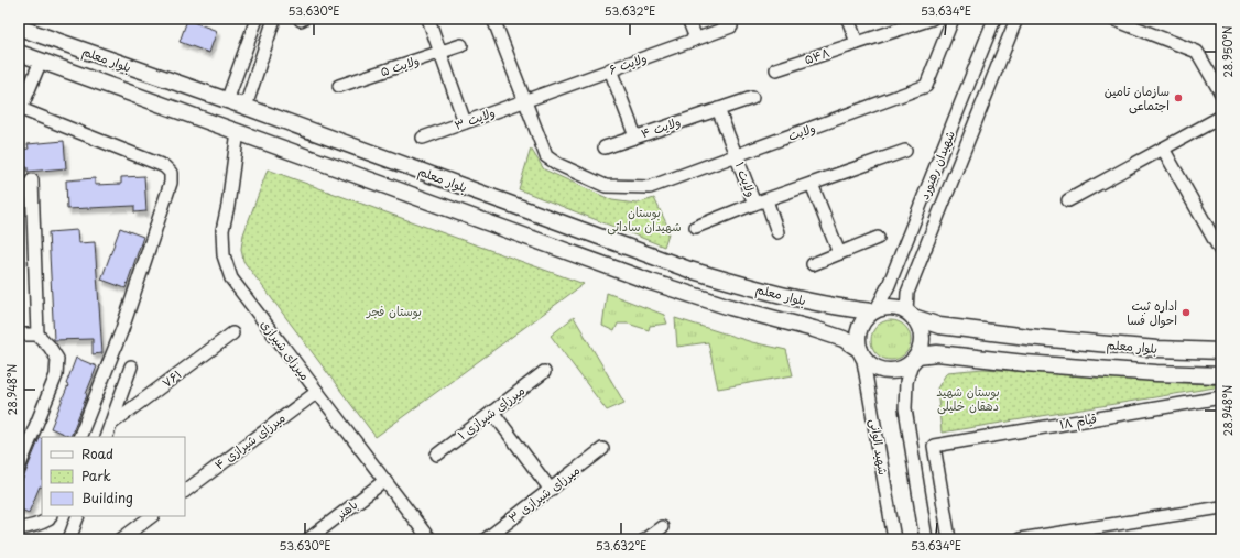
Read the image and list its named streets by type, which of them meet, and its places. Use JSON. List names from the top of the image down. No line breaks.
{"streets":{"main road":["بلوار معلم"],"street":["۵۴۸","ولایت ۶","ولایت ۵","ولایت ۳","ولایت ۴","ولایت","شهیدان رهنورد","ولایت ۱","میرزای شیرازی","۷۶۱","میرزای شیرازی ۱","قیام ۱۸","میرزای شیرازی ۴","شهید الوانی","میرزای شیرازی ۳","باهنر"]},"crossings":[["بلوار معلم","شهیدان رهنورد"],["بلوار معلم","میرزای شیرازی"],["بلوار معلم","شهید الوانی"],["ولایت ۶","ولایت ۳"],["ولایت ۶","ولایت"],["ولایت ۳","ولایت"],["ولایت","ولایت ۱"],["شهیدان رهنورد","شهید الوانی"],["میرزای شیرازی","میرزای شیرازی ۴"],["میرزای شیرازی","باهنر"]],"parks":["بوستان شهیدان ساداتی","بوستان فجر","بوستان شهید دهقان خلیلی"],"places":["سازمان تامین اجتماعی","اداره ثبت احوال فسا"],"legend":["Road","Park","Building"],"coordinates":["53.630°E","53.632°E","53.634°E","28.950°N","28.948°N"]}
